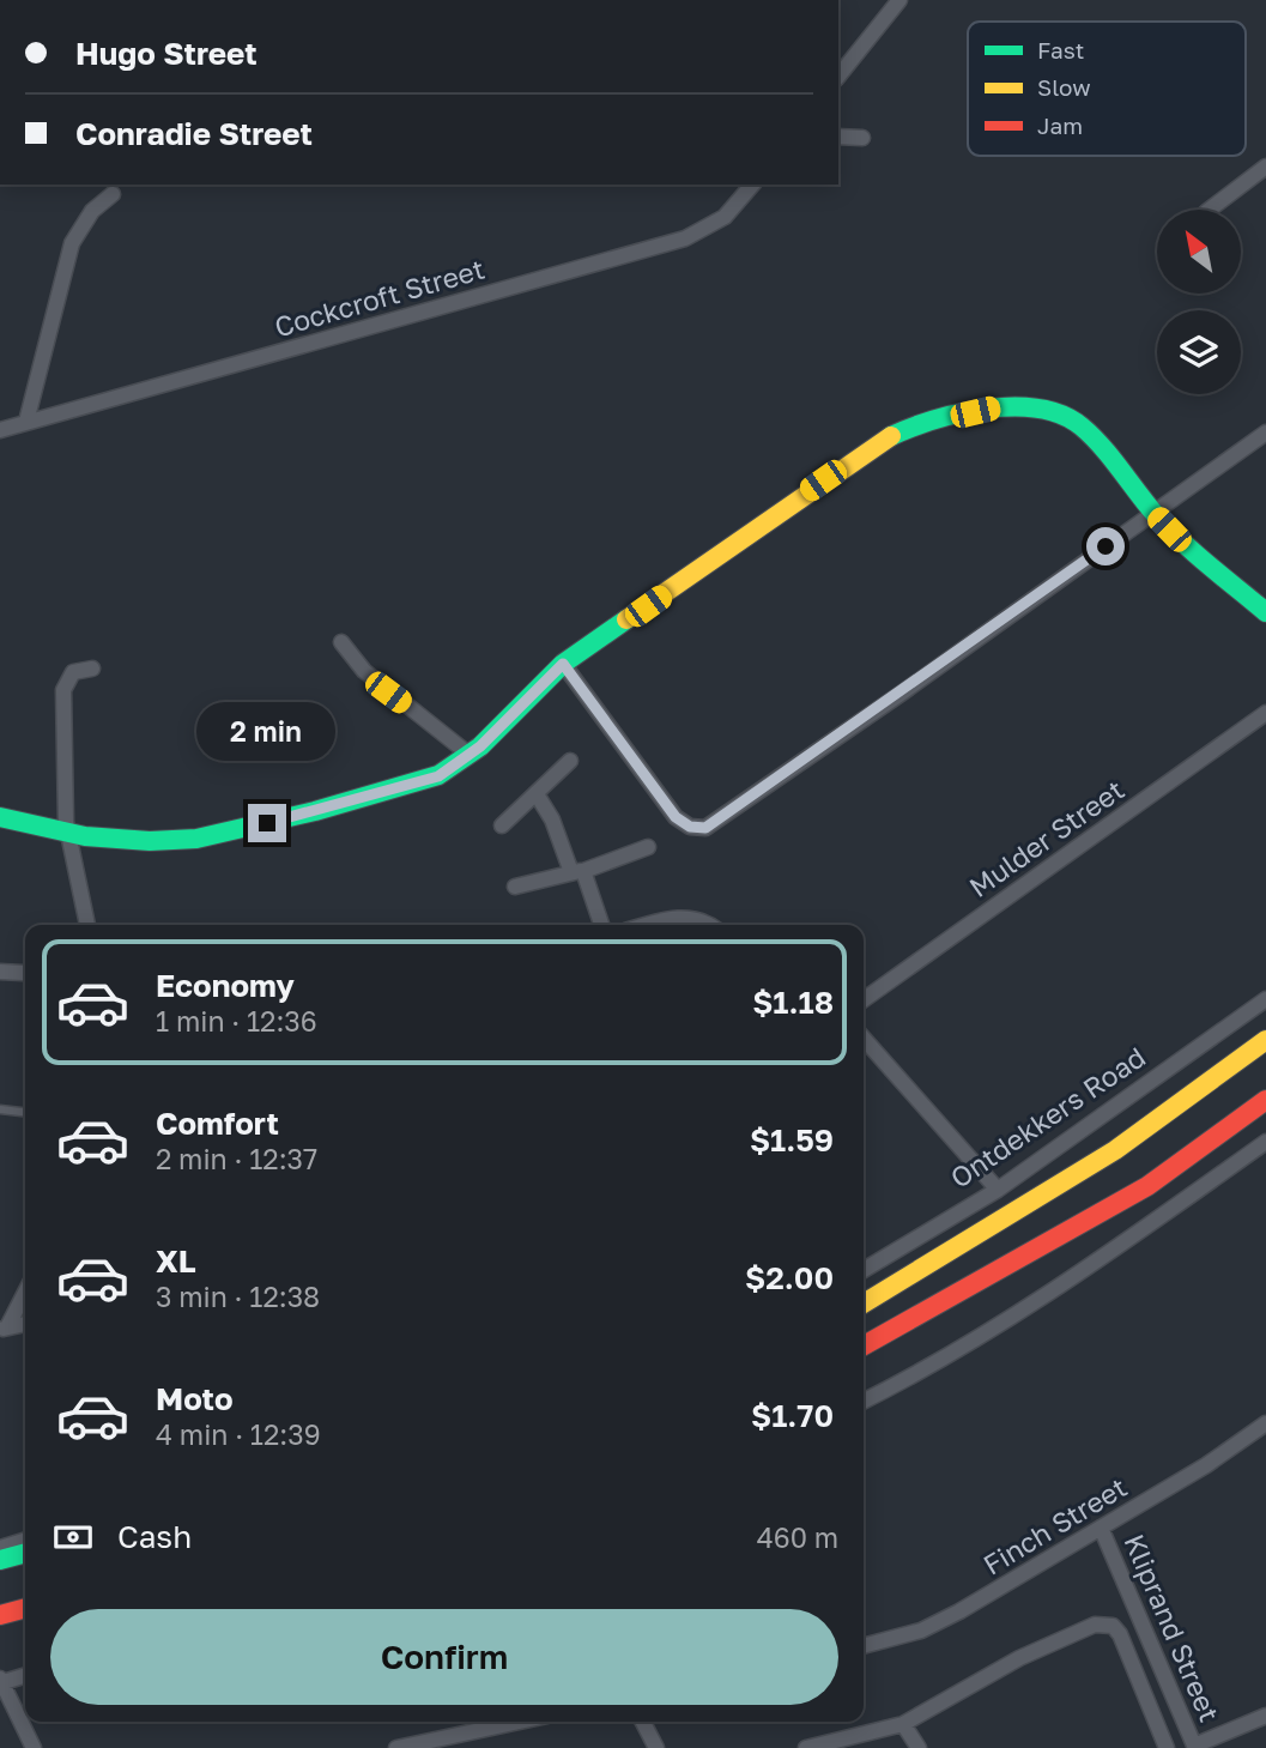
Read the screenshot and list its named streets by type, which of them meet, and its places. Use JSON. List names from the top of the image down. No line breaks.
{"streets":{"street":["Cockcroft Street","Mulder Street","Ontdekkers Road","Finch Street","Kliprand Street"]},"crossings":[["Finch Street","Kliprand Street"]],"legend":["Fast","Slow","Jam"],"north":"top left","page":{"banner":["Hugo Street","Conradie Street"],"bubble":"2 min","list":[{"name":"Economy","note":"1 min · 12:36","value":"$1.18"},{"name":"Comfort","note":"2 min · 12:37","value":"$1.59"},{"name":"XL","note":"3 min · 12:38","value":"$2.00"},{"name":"Moto","note":"4 min · 12:39","value":"$1.70"}],"pay":["Cash","460 m"],"buttons":"Confirm"}}
